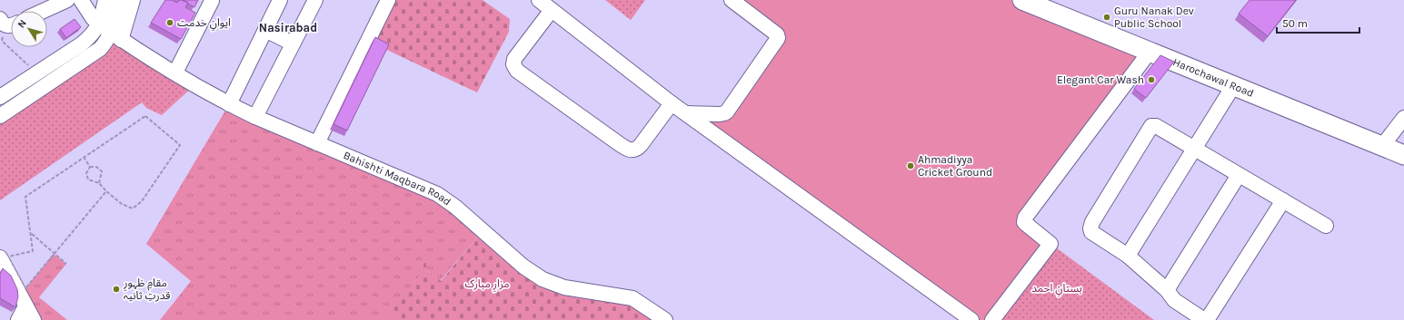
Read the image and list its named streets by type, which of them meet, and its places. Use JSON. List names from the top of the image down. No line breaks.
{"streets":{"main road":["Harochawal Road"],"street":["Bahishti Maqbara Road"]},"districts":["Nasirabad"],"parks":["مزارِ مبارک","بستانِ احمد"],"places":["Guru Nanak Dev Public School","ایوانِ خدمت","Elegant Car Wash","Ahmadiyya Cricket Ground","مقامِ ظہورِ قدرتِ ثانیہ"],"scale_bar":"50 m","north":"top left"}
